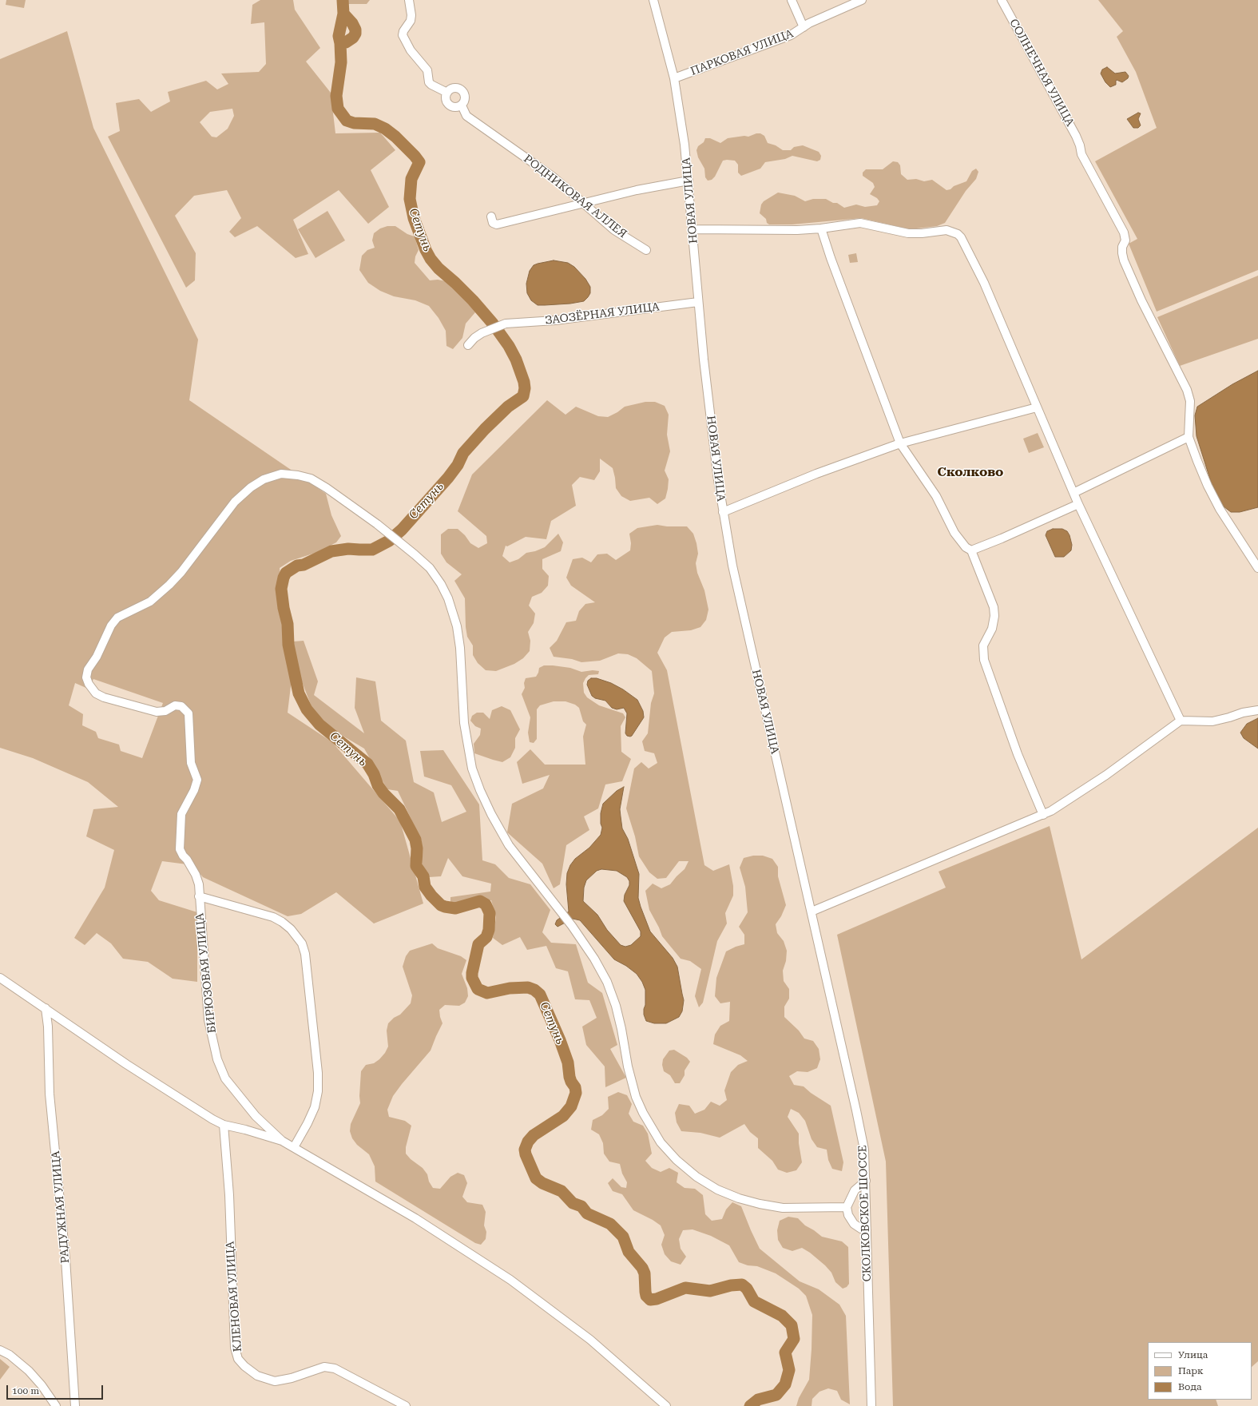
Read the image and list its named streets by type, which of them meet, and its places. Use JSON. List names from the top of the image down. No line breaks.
{"streets":{"street":["ПАРКОВАЯ УЛИЦА","СОЛНЕЧНАЯ УЛИЦА","РОДНИКОВАЯ АЛЛЕЯ","НОВАЯ УЛИЦА","ЗАОЗЁРНАЯ УЛИЦА","БИРЮЗОВАЯ УЛИЦА","РАДУЖНАЯ УЛИЦА","СКОЛКОВСКОЕ ШОССЕ","КЛЕНОВАЯ УЛИЦА"]},"crossings":[["ПАРКОВАЯ УЛИЦА","НОВАЯ УЛИЦА"],["НОВАЯ УЛИЦА","ЗАОЗЁРНАЯ УЛИЦА"],["НОВАЯ УЛИЦА","СКОЛКОВСКОЕ ШОССЕ"]],"districts":["Сколково"],"water":["Сетунь"],"legend":["Улица","Парк","Вода"],"scale_bar":"100 m"}
